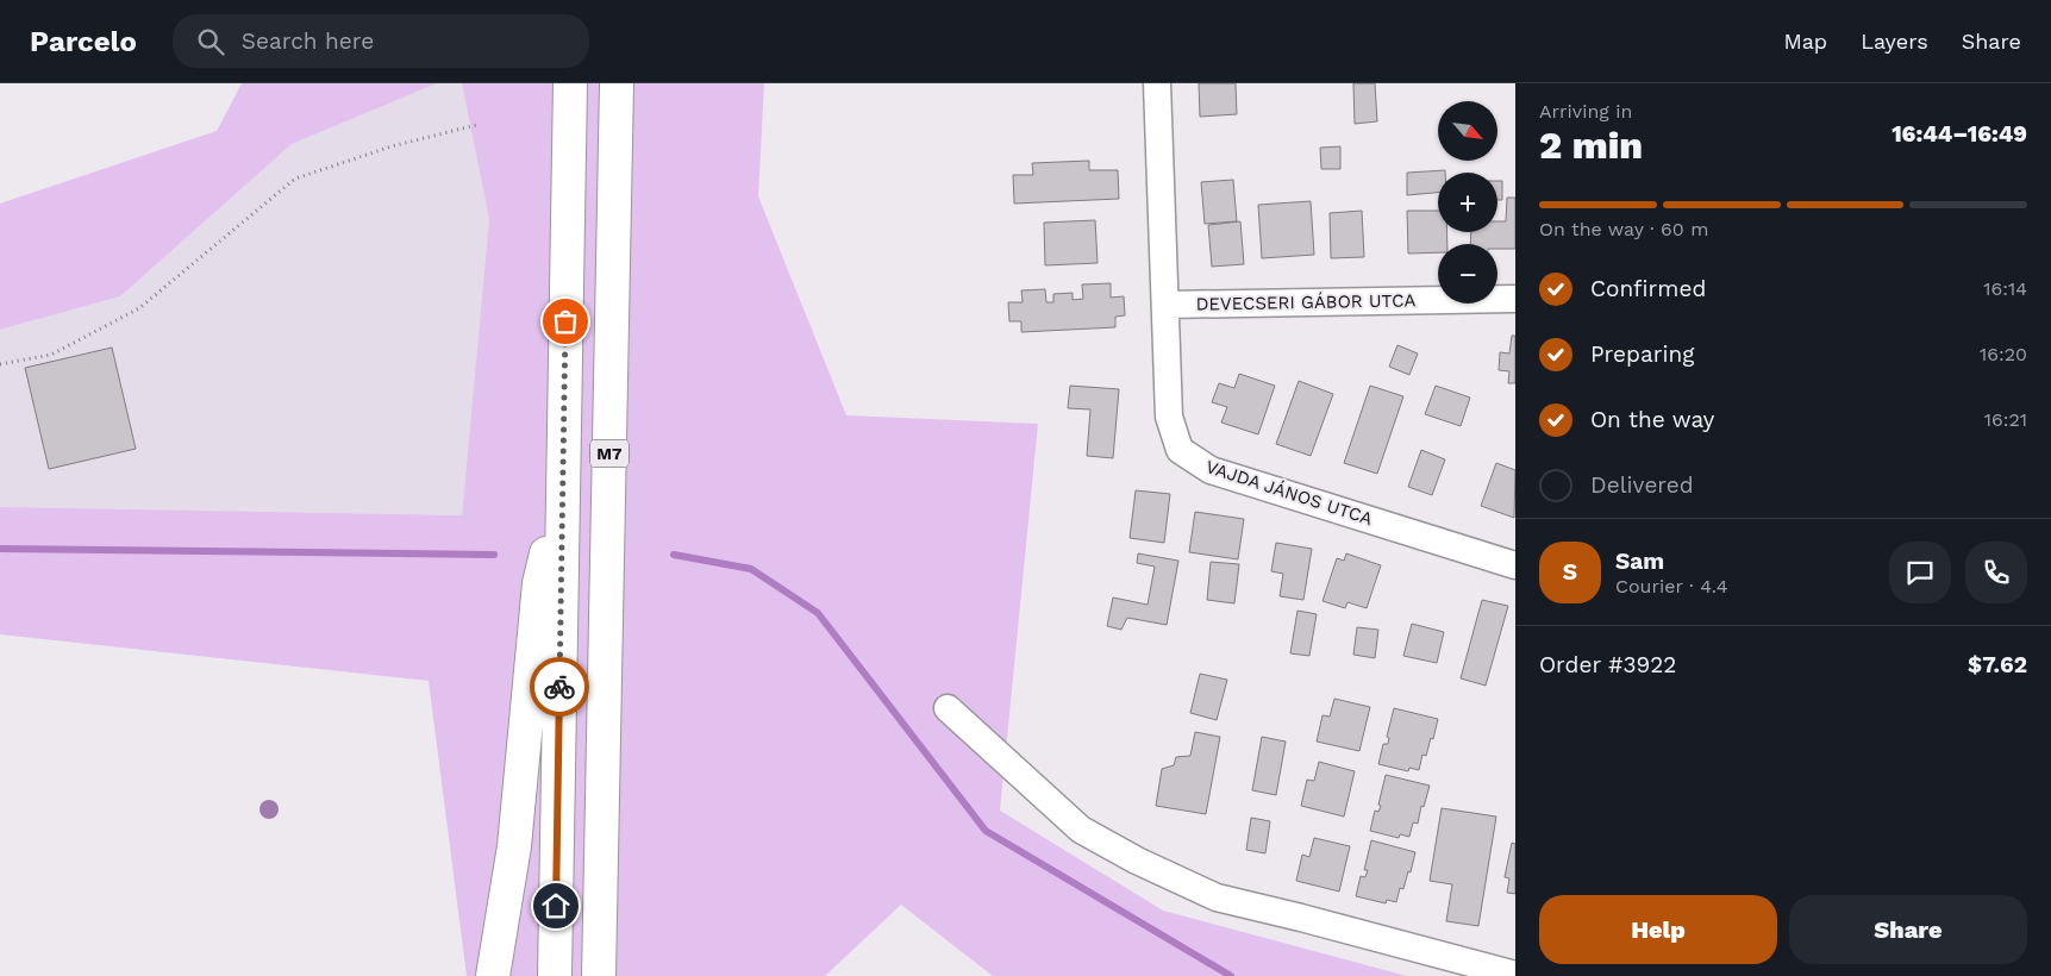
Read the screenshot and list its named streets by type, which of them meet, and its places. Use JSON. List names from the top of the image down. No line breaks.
{"streets":{"highway":["M7"],"street":["DEVECSERI GÁBOR UTCA","VAJDA JÁNOS UTCA"]},"crossings":[["DEVECSERI GÁBOR UTCA","VAJDA JÁNOS UTCA"]],"north":"bottom right","page":{"header":"Parcelo","search":"Search here","nav":["Map","Layers","Share"],"heading":["2 min","Arriving in","16:44–16:49"],"panel":["Sam","Courier · 4.4","Order #3922","$7.62"],"map_buttons":["+","−"],"bar":"On the way · 60 m","list":[["Confirmed","16:14"],["Preparing","16:20"],["On the way","16:21"],"Delivered"],"round":"S","buttons":["Help","Share"]}}
